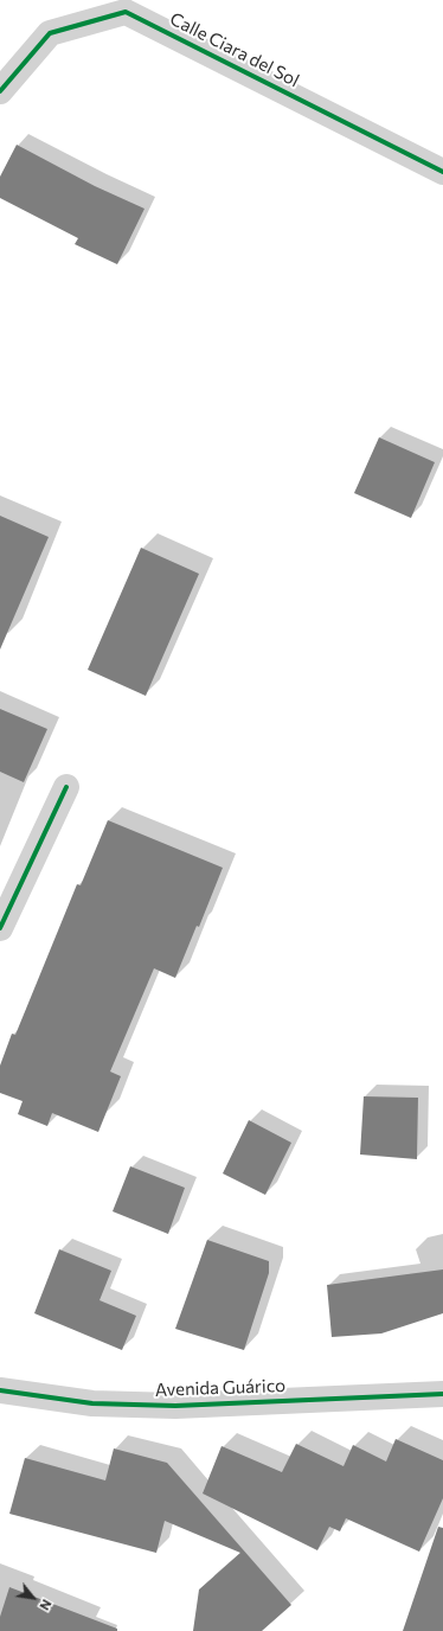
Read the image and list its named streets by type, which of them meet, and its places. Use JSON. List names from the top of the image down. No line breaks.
{"streets":{"street":["Calle Ciara del Sol","Avenida Guárico"]},"north":"bottom right"}
